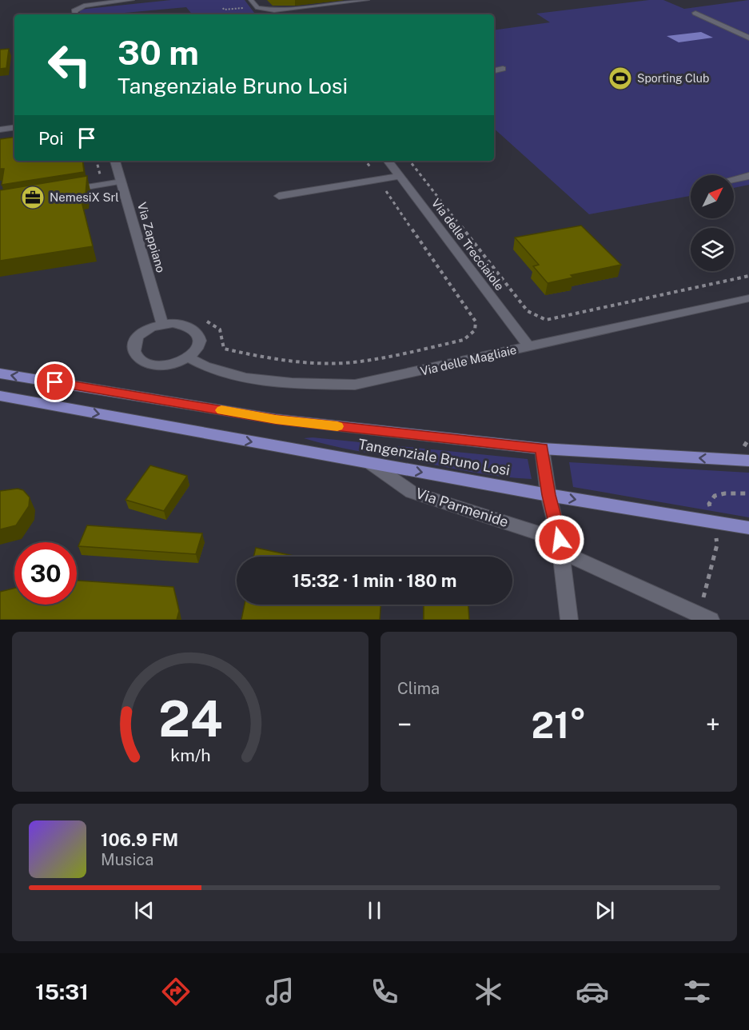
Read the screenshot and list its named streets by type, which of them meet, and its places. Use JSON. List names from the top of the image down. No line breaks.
{"streets":{"main road":["Tangenziale Bruno Losi"],"street":["Via Zappiano","Via delle Trecciaiole","Via delle Magliaie","Via Parmenide"]},"crossings":[["Via Zappiano","Via delle Magliaie"],["Via delle Trecciaiole","Via delle Magliaie"],["Tangenziale Bruno Losi","Via Parmenide"]],"places":{"sports":["Sporting Club"],"office":["NemesiX Srl"]},"north":"top right","page":{"turn":["30 m","Tangenziale Bruno Losi"],"then":"Poi","limit":"30","trip":"15:32 · 1 min · 180 m","tile":"Clima","heat":["−","21°","+"],"song":["106.9 FM","Musica"],"tabs":"15:31","gauge":["24","km/h"]}}
